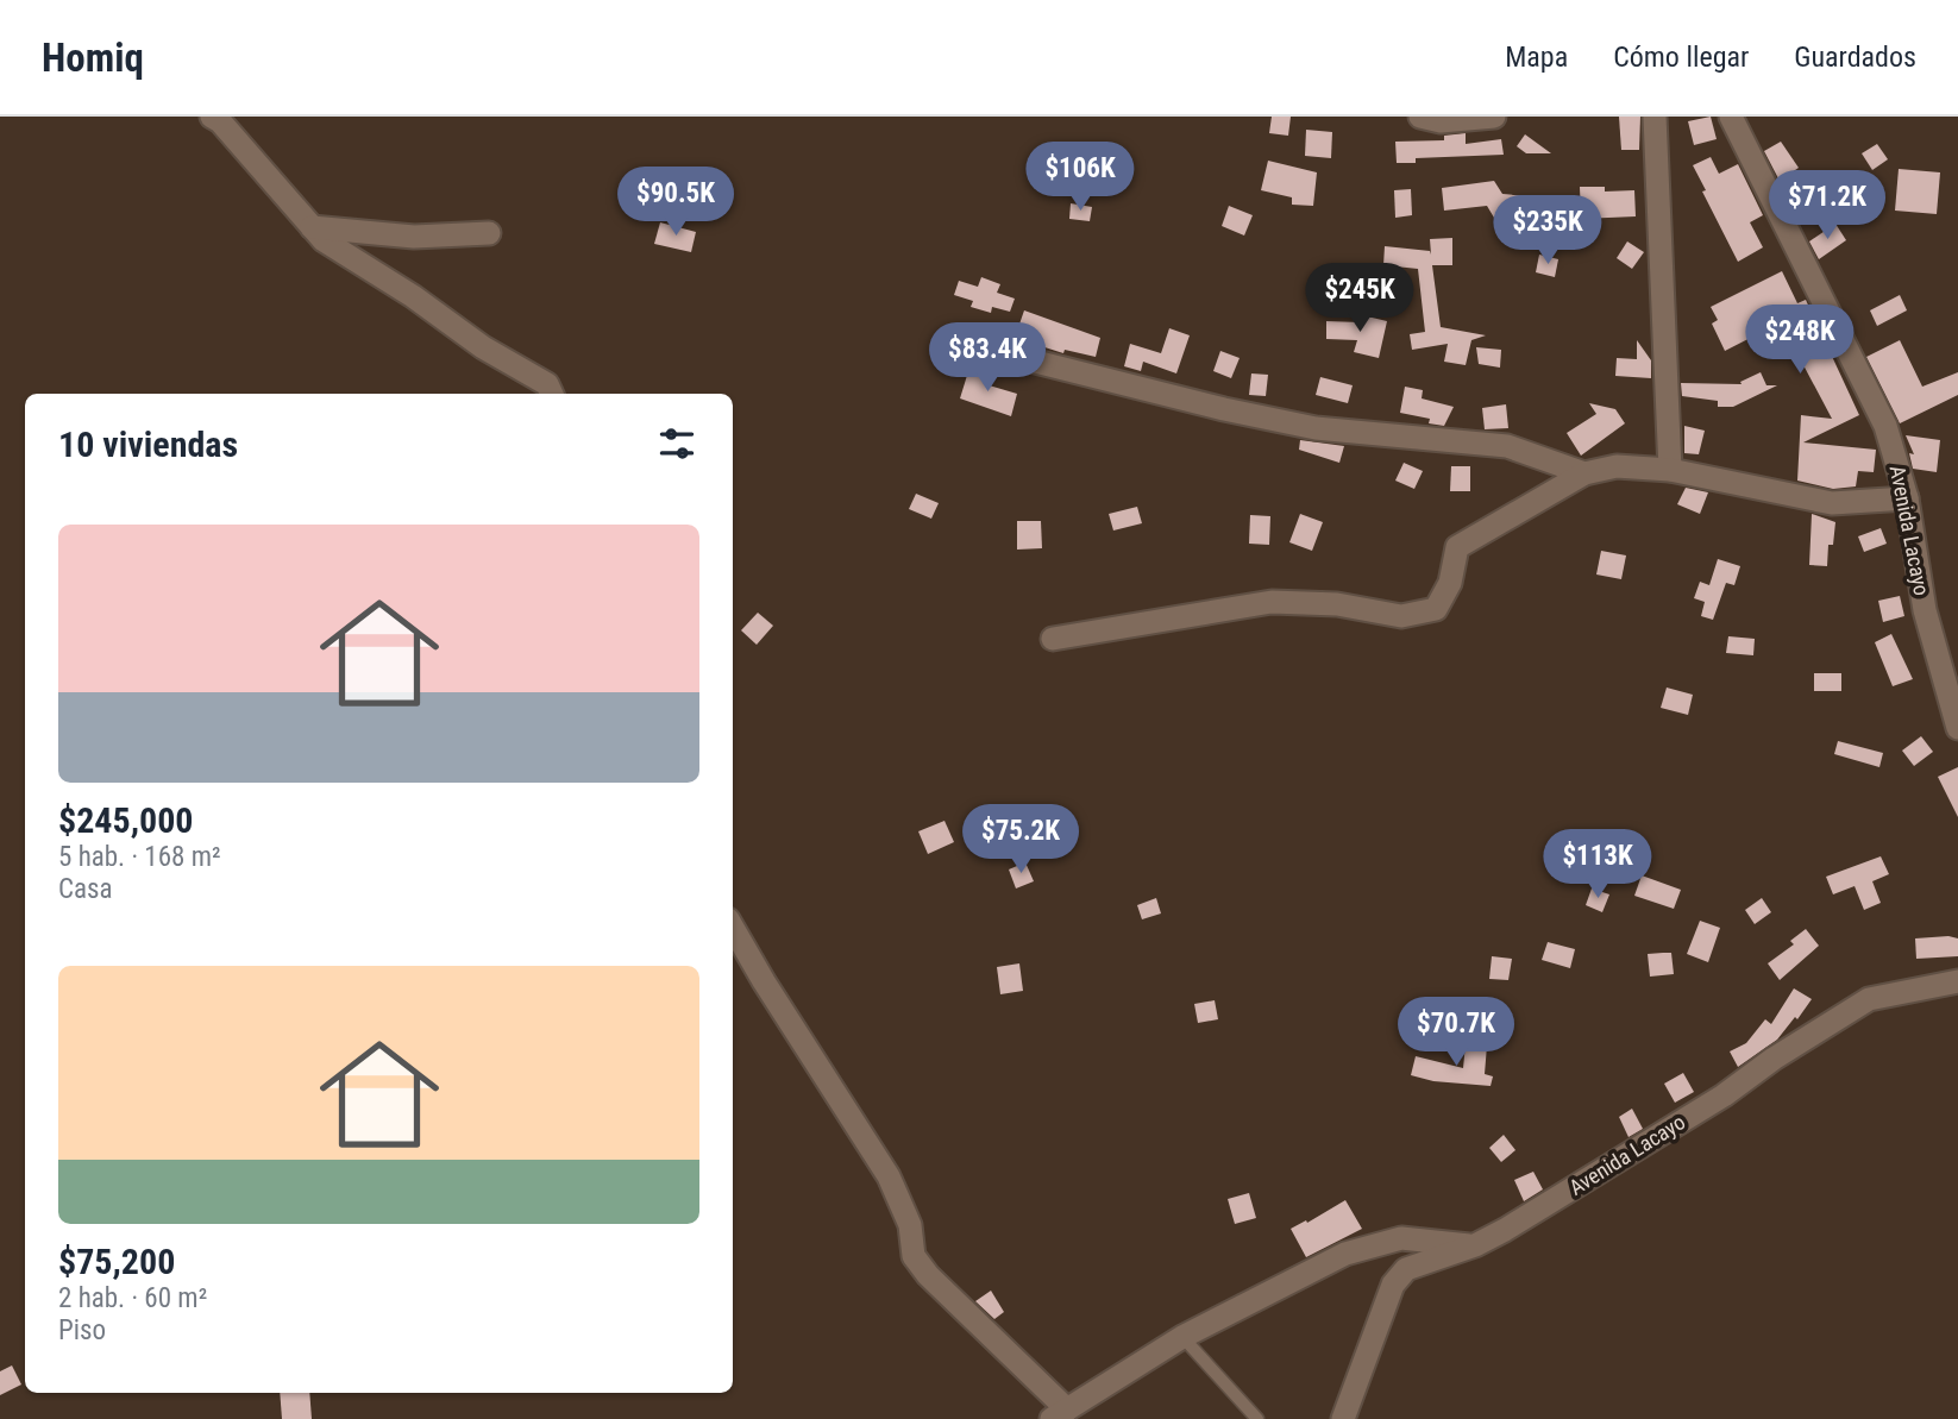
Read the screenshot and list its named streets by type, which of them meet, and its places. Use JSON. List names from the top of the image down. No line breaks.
{"streets":{"street":["Avenida Lacayo"]},"page":{"header":"Homiq","nav":["Mapa","Cómo llegar","Guardados"],"price":["$106K","$90.5K","$71.2K","$235K","$245K","$248K","$83.4K","$75.2K","$113K","$70.7K"],"heading":"10 viviendas","list":[{"name":"$245,000","note":"5 hab. · 168 m² · Casa"},{"name":"$75,200","note":"2 hab. · 60 m² · Piso"}]}}
